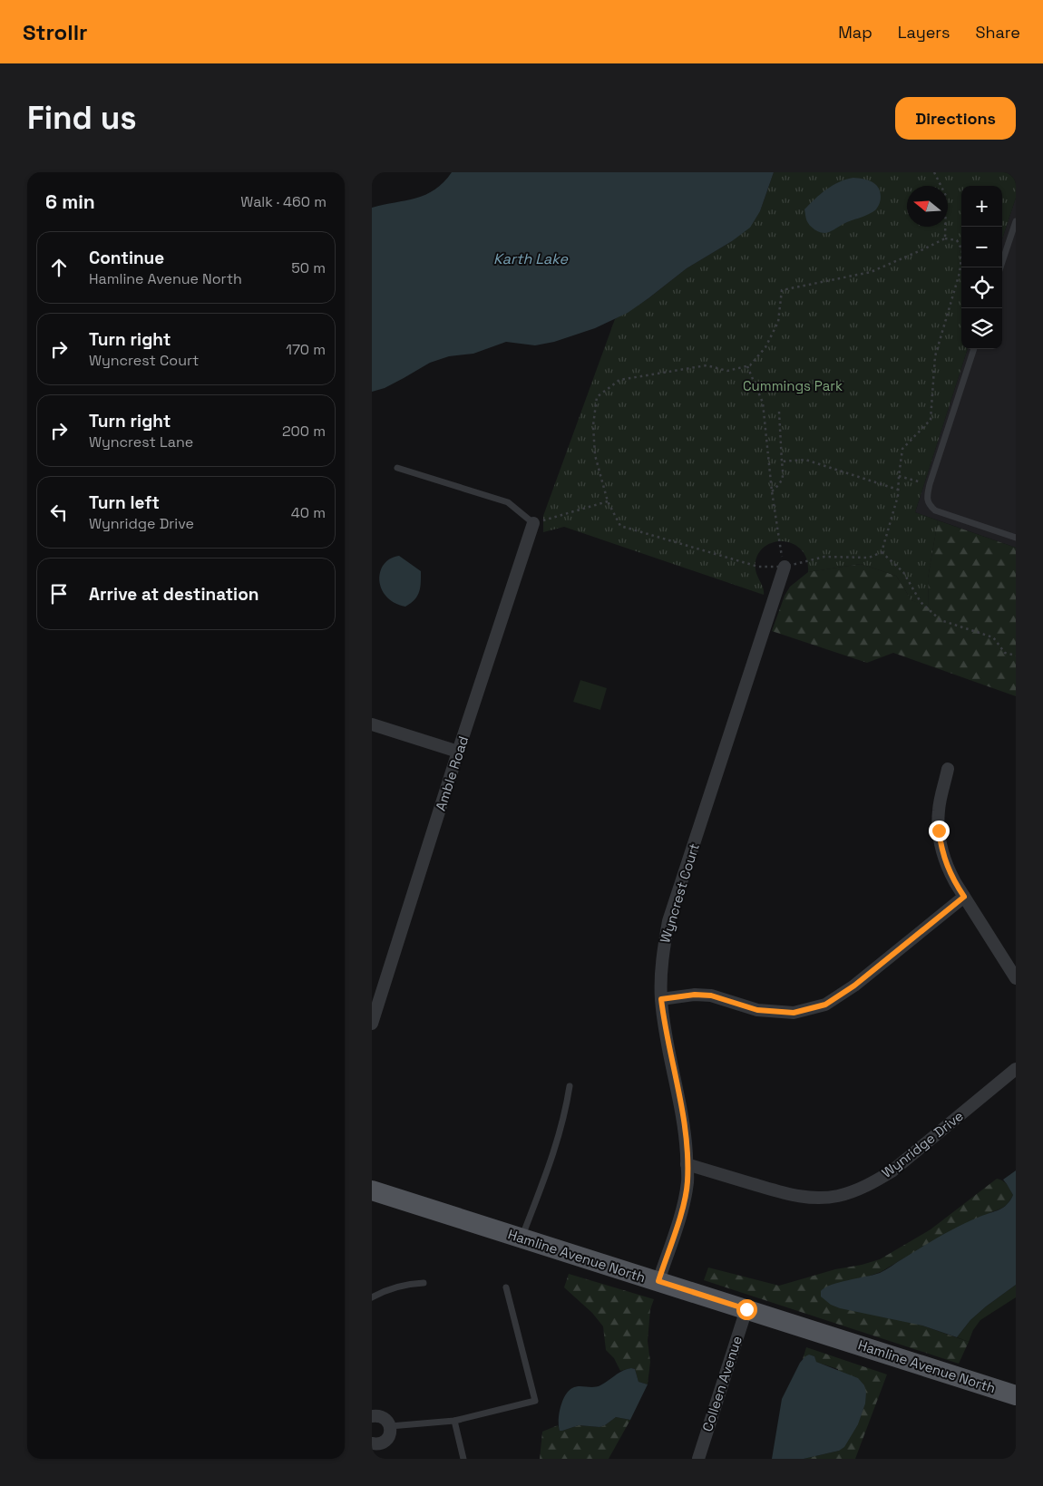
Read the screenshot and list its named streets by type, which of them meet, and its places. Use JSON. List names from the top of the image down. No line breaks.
{"streets":{"main road":["Hamline Avenue North"],"street":["Amble Road","Wyncrest Court","Wynridge Drive","Colleen Avenue"]},"crossings":[["Wyncrest Court","Wynridge Drive"],["Wyncrest Court","Hamline Avenue North"],["Hamline Avenue North","Colleen Avenue"]],"water":["Karth Lake"],"parks":["Cummings Park"],"north":"left","page":{"header":"Strollr","nav":["Map","Layers","Share"],"buttons":"Directions","title":"Find us","heading":["6 min","Walk · 460 m"],"map_buttons":["+","−"],"list":[["Continue","Hamline Avenue North","50 m"],["Turn right","Wyncrest Court","170 m"],["Turn right","Wyncrest Lane","200 m"],["Turn left","Wynridge Drive","40 m"],"Arrive at destination"]}}
